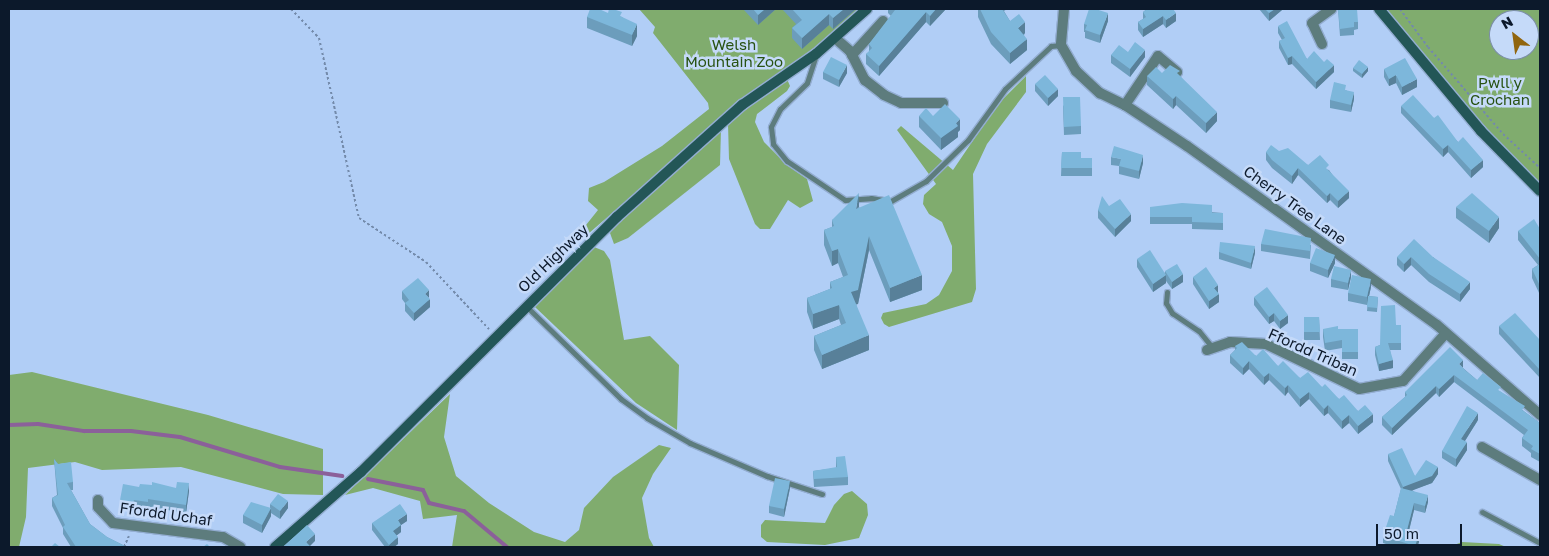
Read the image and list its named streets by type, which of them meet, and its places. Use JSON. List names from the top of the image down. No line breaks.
{"streets":{"street":["Cherry Tree Lane","Old Highway","Ffordd Triban","Ffordd Uchaf"]},"crossings":[["Cherry Tree Lane","Ffordd Triban"]],"parks":["Welsh Mountain Zoo","Pwll y Crochan"],"scale_bar":"50 m","north":"top left"}
